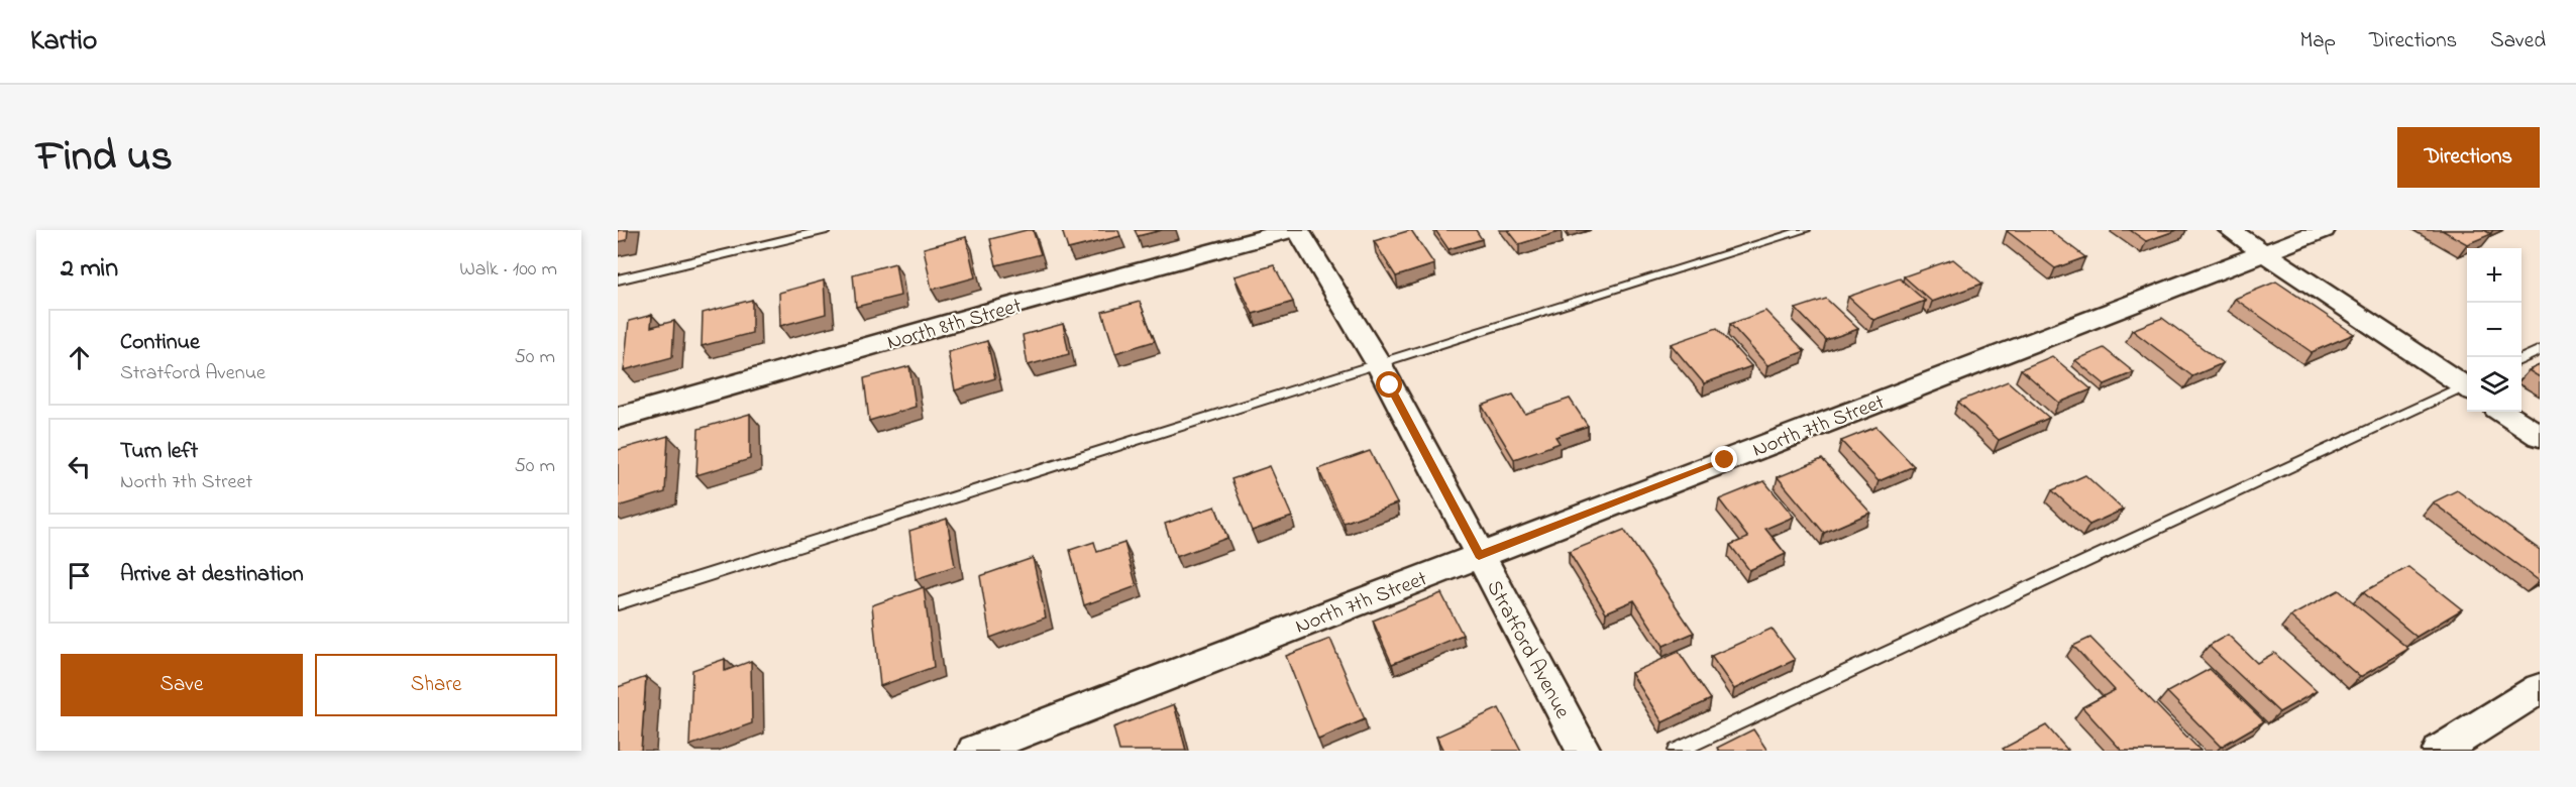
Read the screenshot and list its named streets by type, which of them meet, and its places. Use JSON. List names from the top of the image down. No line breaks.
{"streets":{"street":["North 8th Street","North 7th Street","Stratford Avenue"]},"crossings":[["North 7th Street","Stratford Avenue"]],"page":{"header":"Kartio","nav":["Map","Directions","Saved"],"title":"Find us","buttons":["Directions",["Save","Share"]],"heading":["2 min","Walk · 100 m"],"map_buttons":["+","−"],"list":[["Continue","Stratford Avenue","50 m"],["Turn left","North 7th Street","50 m"],"Arrive at destination"]}}
